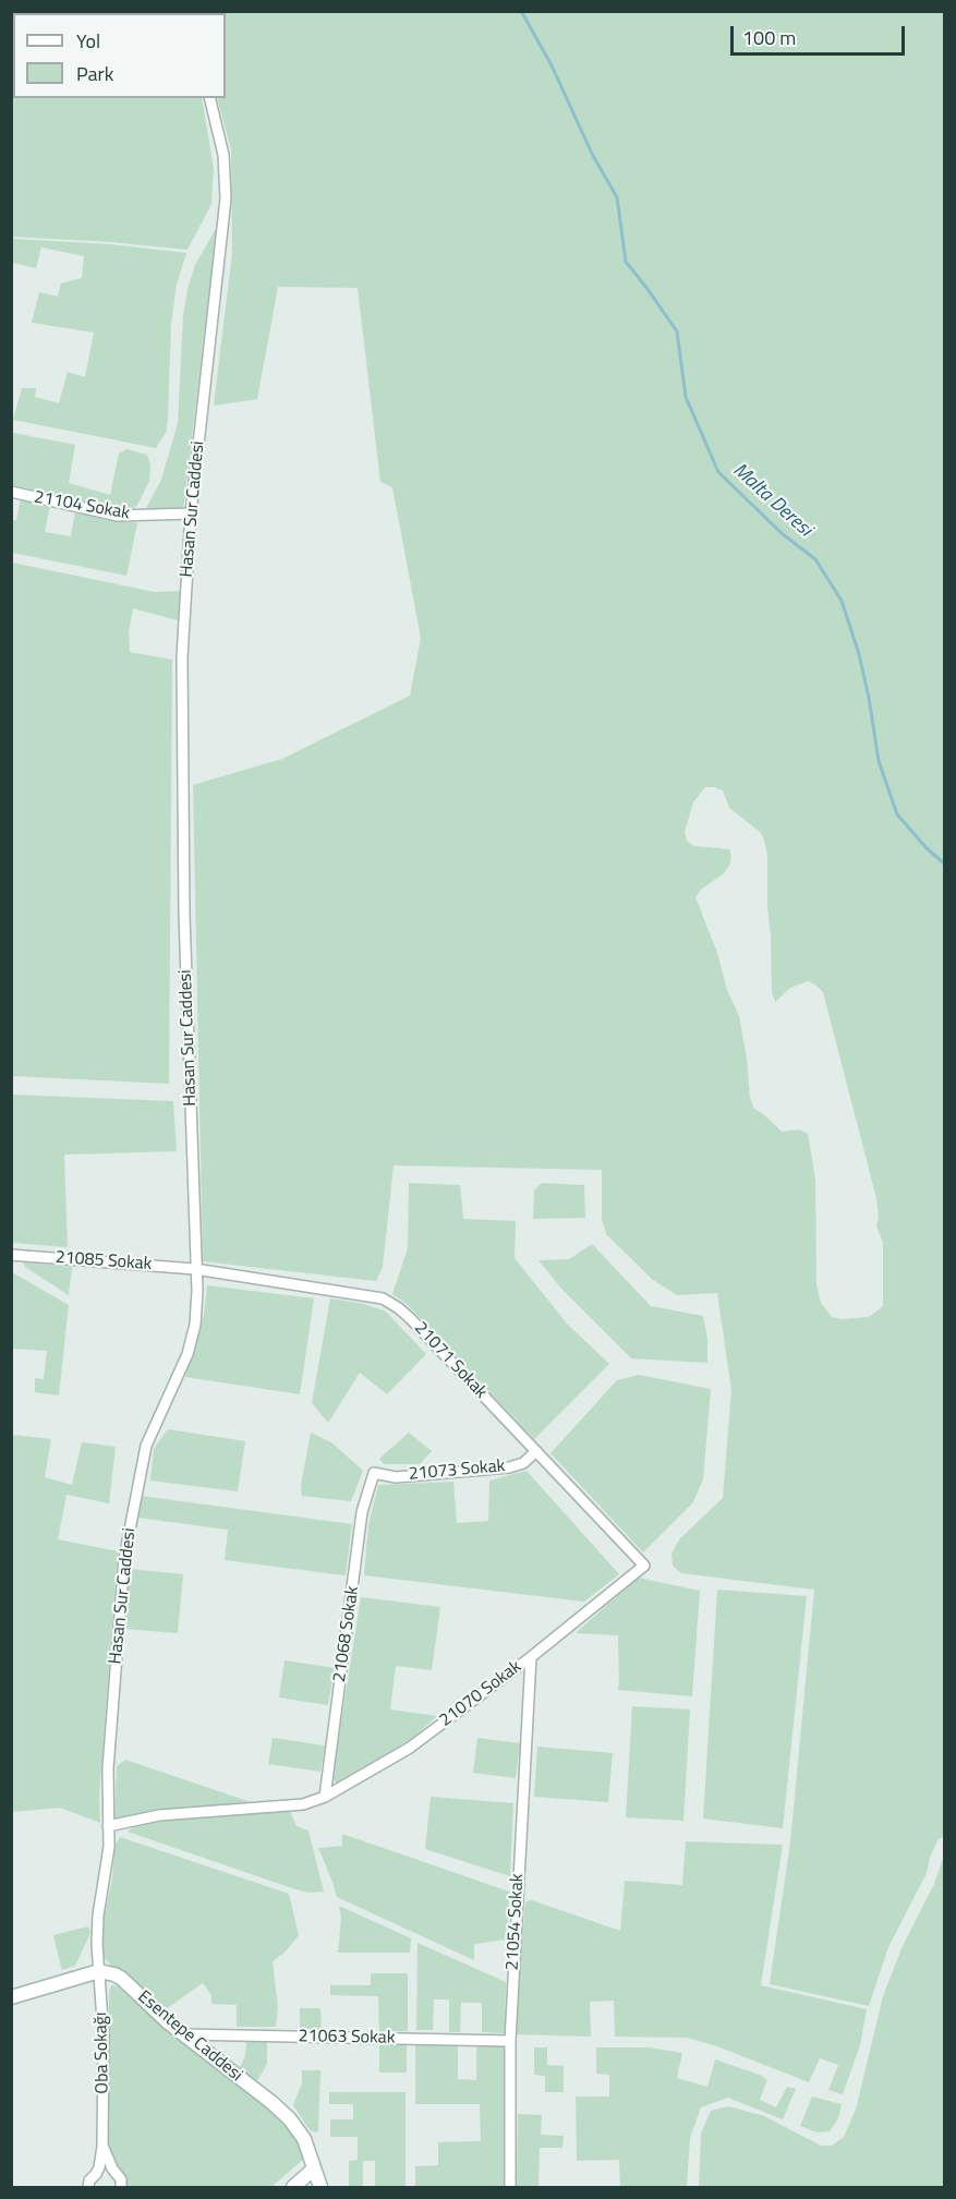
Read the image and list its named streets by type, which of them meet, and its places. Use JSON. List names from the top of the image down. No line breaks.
{"streets":{"main road":["Esentepe Caddesi"],"street":["21104 Sokak","Hasan Sur Caddesi","21085 Sokak","21071 Sokak","21073 Sokak","21068 Sokak","21070 Sokak","21054 Sokak","21063 Sokak","Oba Sokağı"]},"crossings":[["21104 Sokak","Hasan Sur Caddesi"],["Hasan Sur Caddesi","21085 Sokak"],["Hasan Sur Caddesi","21071 Sokak"],["Hasan Sur Caddesi","21070 Sokak"],["Hasan Sur Caddesi","Esentepe Caddesi"],["Hasan Sur Caddesi","Oba Sokağı"],["21085 Sokak","21071 Sokak"],["21071 Sokak","21073 Sokak"],["21071 Sokak","21070 Sokak"],["21073 Sokak","21068 Sokak"],["21068 Sokak","21070 Sokak"],["21070 Sokak","21054 Sokak"],["21054 Sokak","21063 Sokak"],["Esentepe Caddesi","21063 Sokak"],["Esentepe Caddesi","Oba Sokağı"]],"water":["Malta Deresi"],"legend":["Yol","Park"],"scale_bar":"100 m"}
